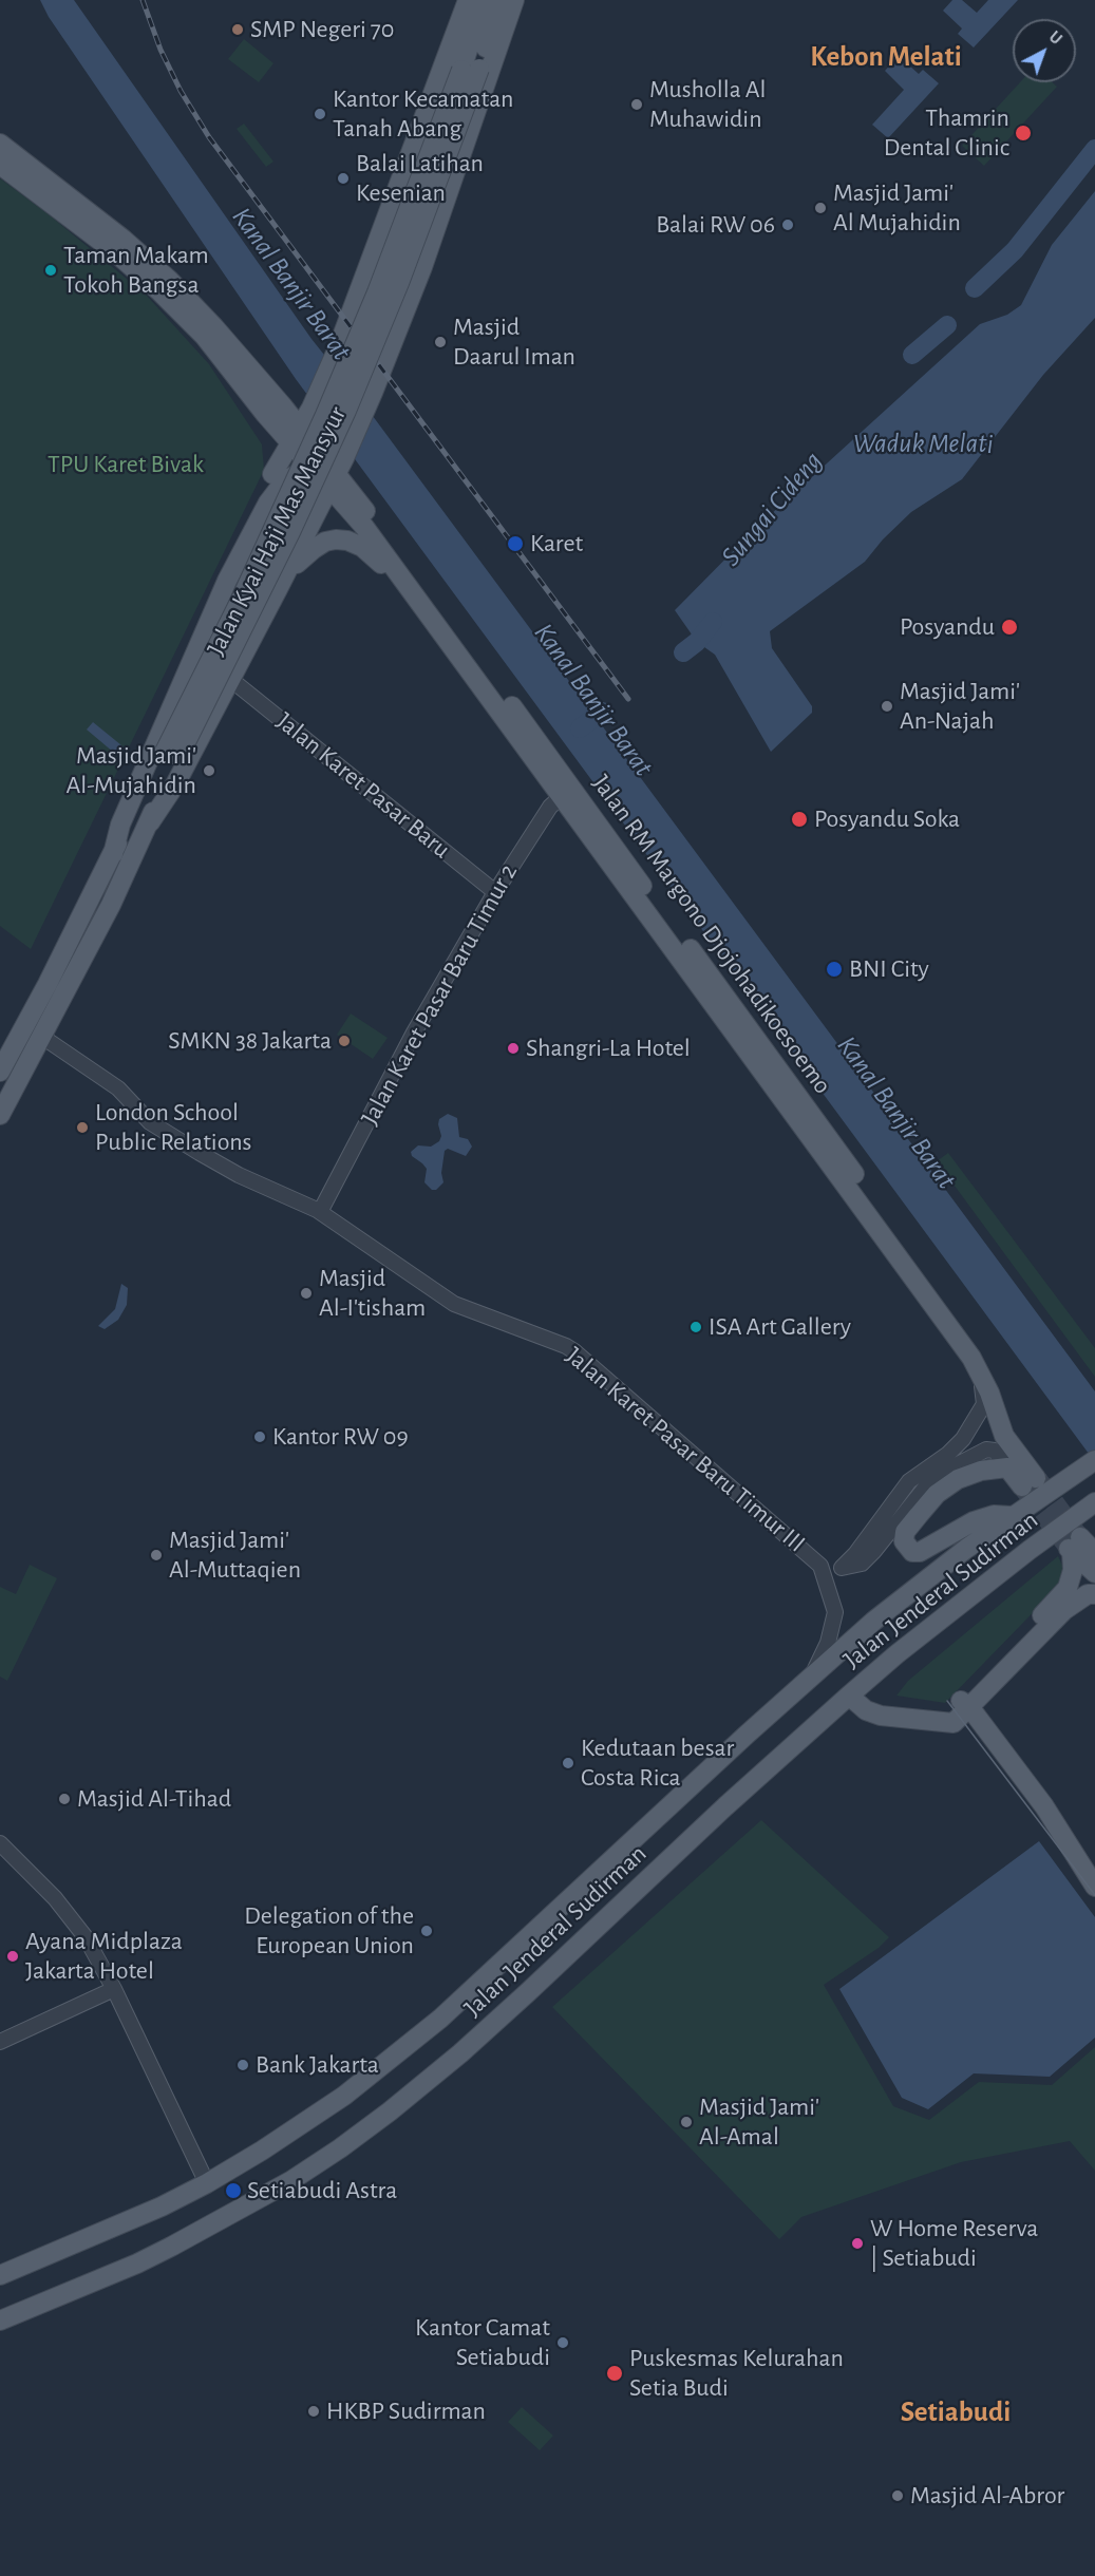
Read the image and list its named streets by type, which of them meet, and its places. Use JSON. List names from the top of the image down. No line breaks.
{"streets":{"main road":["Jalan Kyai Haji Mas Mansyur","Jalan RM Margono Djojohadikoesoemo","Jalan Jenderal Sudirman"],"street":["Jalan Karet Pasar Baru","Jalan Karet Pasar Baru Timur 2","Jalan Karet Pasar Baru Timur III"]},"crossings":[["Jalan Kyai Haji Mas Mansyur","Jalan Karet Pasar Baru"],["Jalan Kyai Haji Mas Mansyur","Jalan RM Margono Djojohadikoesoemo"],["Jalan Kyai Haji Mas Mansyur","Jalan Karet Pasar Baru Timur III"],["Jalan Karet Pasar Baru","Jalan Karet Pasar Baru Timur 2"],["Jalan RM Margono Djojohadikoesoemo","Jalan Karet Pasar Baru Timur 2"],["Jalan Karet Pasar Baru Timur 2","Jalan Karet Pasar Baru Timur III"],["Jalan Karet Pasar Baru Timur III","Jalan Jenderal Sudirman"]],"districts":["Kebon Melati","Setiabudi"],"water":["Kanal Banjir Barat","Waduk Melati","Sungai Cideng"],"parks":["TPU Karet Bivak"],"places":["SMP Negeri 70","Musholla Al Muhawidin","Kantor Kecamatan Tanah Abang","Thamrin Dental Clinic","Balai Latihan Kesenian","Masjid Jami' Al Mujahidin","Balai RW 06","Taman Makam Tokoh Bangsa","Masjid Daarul Iman","Karet","Posyandu","Masjid Jami' An-Najah","Masjid Jami' Al-Mujahidin","Posyandu Soka","BNI City","SMKN 38 Jakarta","Shangri-La Hotel","London School Public Relations","Masjid Al-I'tisham","ISA Art Gallery","Kantor RW 09","Masjid Jami' Al-Muttaqien","Kedutaan besar Costa Rica","Masjid Al-Tihad","Delegation of the European Union","Ayana Midplaza Jakarta Hotel","Bank Jakarta","Masjid Jami' Al-Amal","Setiabudi Astra","W Home Reserva | Setiabudi","Kantor Camat Setiabudi","Puskesmas Kelurahan Setia Budi","HKBP Sudirman","Masjid Al-Abror"],"north":"top right"}
